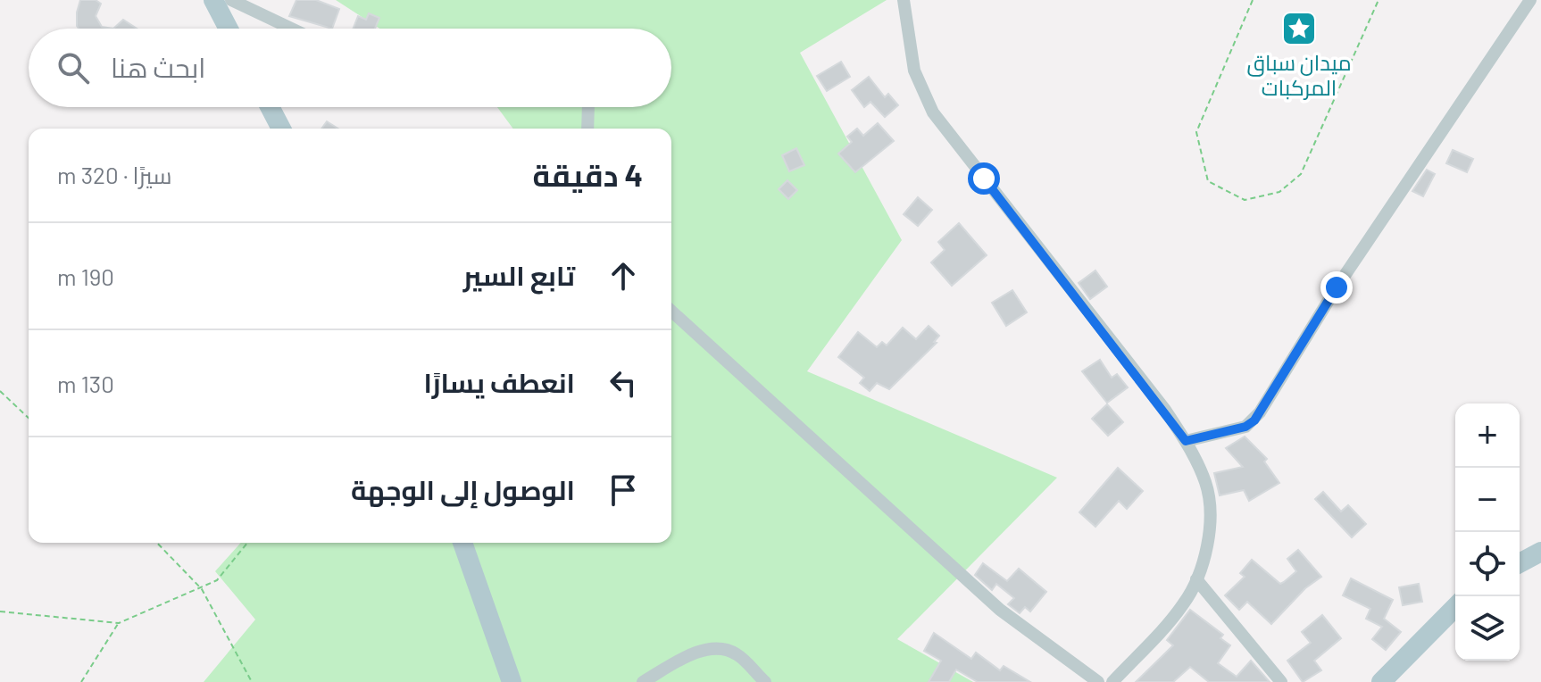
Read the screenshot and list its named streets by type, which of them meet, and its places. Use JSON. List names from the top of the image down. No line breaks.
{"places":{"place":["ميدان سباق المركبات"]},"page":{"search":"ابحث هنا","heading":["4 دقيقة","سيرًا · 320 m"],"list":[["تابع السير","190 m"],["انعطف يسارًا","130 m"],"الوصول إلى الوجهة"],"map_buttons":["+","−"]}}
